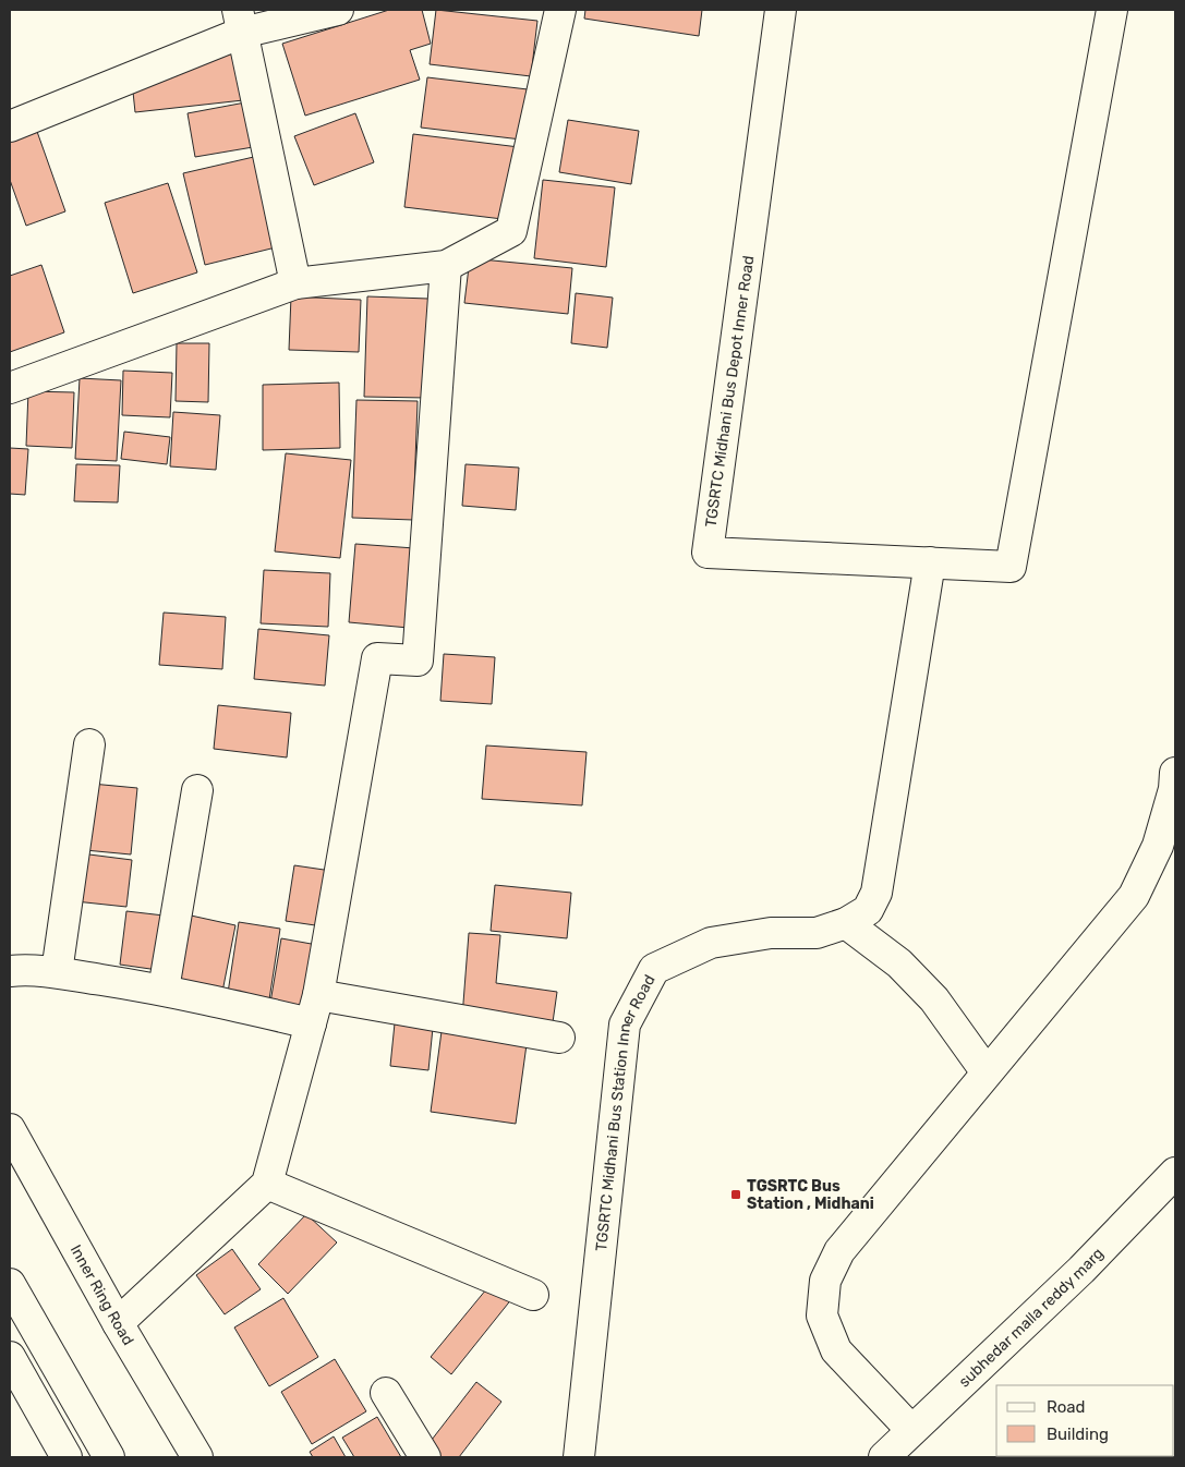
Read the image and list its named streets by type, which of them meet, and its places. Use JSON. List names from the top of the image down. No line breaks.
{"streets":{"main road":["TGSRTC Midhani Bus Depot Inner Road","TGSRTC Midhani Bus Station Inner Road","Inner Ring Road","subhedar malla reddy marg"]},"places":{"transit":["TGSRTC Bus Station , Midhani"]},"legend":["Road","Building"]}
